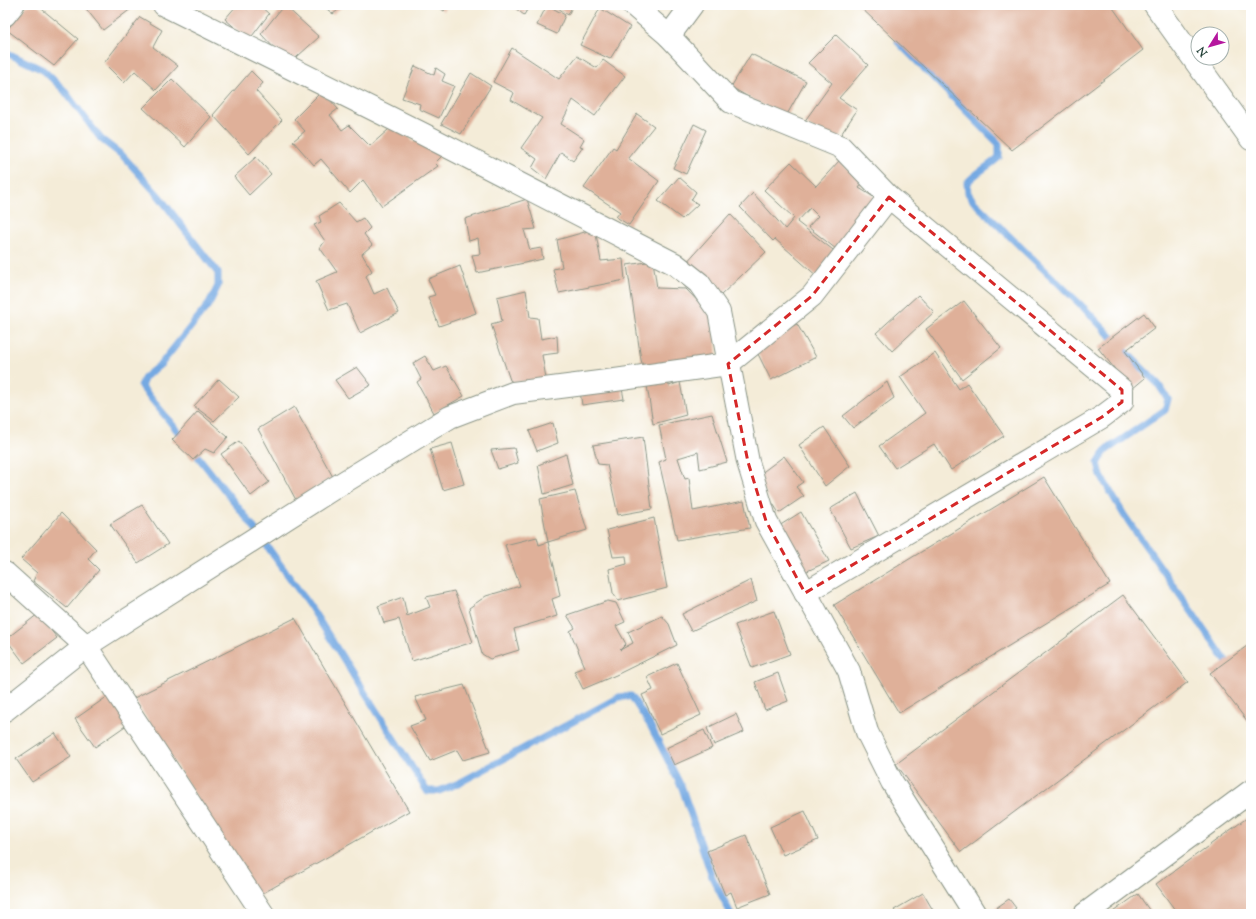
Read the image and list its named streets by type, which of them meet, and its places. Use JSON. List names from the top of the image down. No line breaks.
{"north":"bottom left"}
